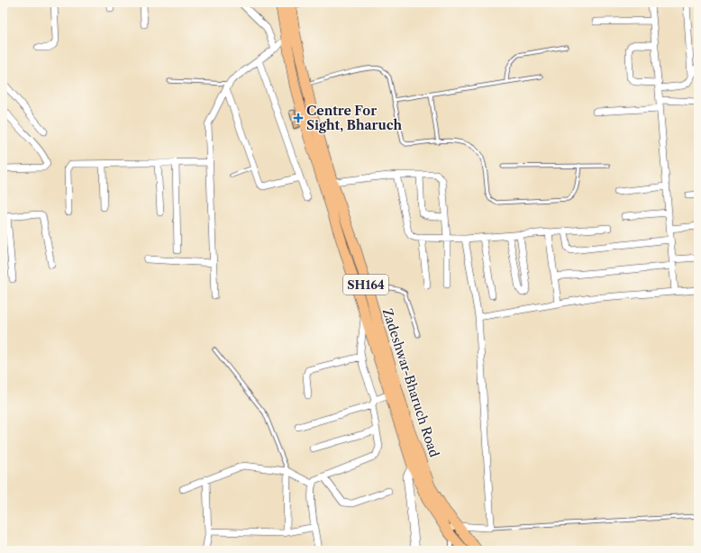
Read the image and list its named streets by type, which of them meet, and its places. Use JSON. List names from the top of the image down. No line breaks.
{"streets":{"main road":["SH164","Zadeshwar-Bharuch Road"]},"places":{"health":["Centre For Sight, Bharuch"]}}
